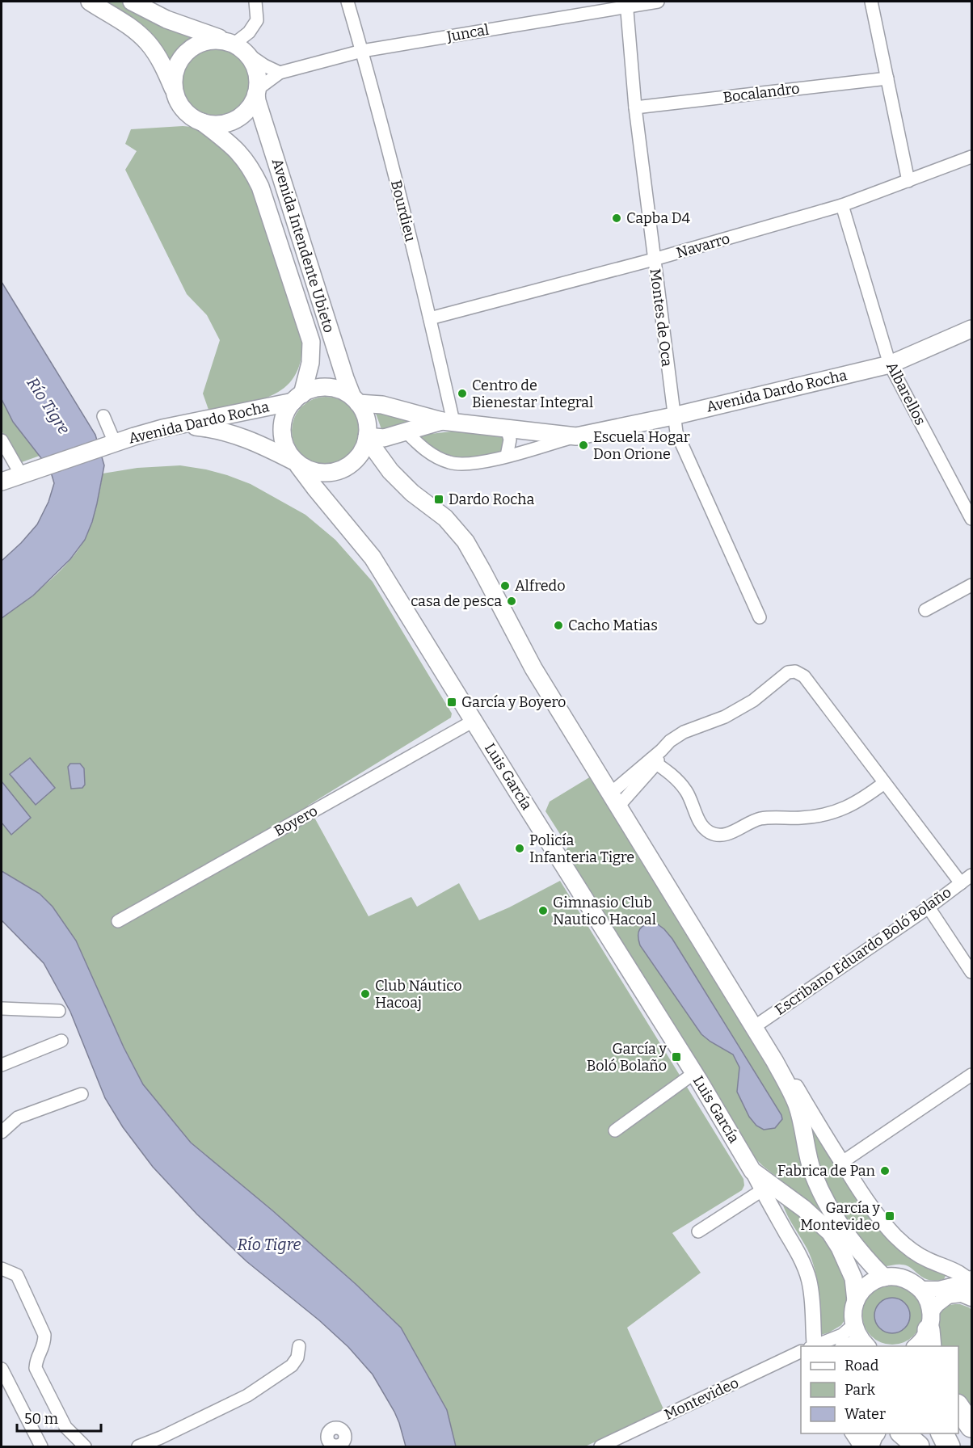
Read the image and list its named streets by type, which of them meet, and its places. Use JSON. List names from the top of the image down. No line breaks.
{"streets":{"main road":["Avenida Intendente Ubieto","Avenida Dardo Rocha","Luis García"],"street":["Juncal","Bocalandro","Bourdieu","Navarro","Montes de Oca","Albarellos","Boyero","Escribano Eduardo Boló Bolaño","Montevideo"]},"crossings":[["Juncal","Bourdieu"],["Juncal","Avenida Intendente Ubieto"],["Juncal","Montes de Oca"],["Bocalandro","Montes de Oca"],["Bourdieu","Navarro"],["Bourdieu","Avenida Dardo Rocha"],["Avenida Intendente Ubieto","Avenida Dardo Rocha"],["Avenida Intendente Ubieto","Luis García"],["Navarro","Montes de Oca"],["Navarro","Albarellos"],["Montes de Oca","Avenida Dardo Rocha"],["Avenida Dardo Rocha","Albarellos"],["Avenida Dardo Rocha","Luis García"],["Luis García","Boyero"],["Luis García","Montevideo"]],"water":["Río Tigre"],"places":{"other":["Capba D4","Centro de Bienestar Integral","Escuela Hogar Don Orione","Alfredo","casa de pesca","Cacho Matias","Policía Infanteria Tigre","Gimnasio Club Nautico Hacoal","Club Náutico Hacoaj","Fabrica de Pan"],"transit":["Dardo Rocha","García y Boyero","García y Boló Bolaño","García y Montevideo"]},"legend":["Road","Park","Water"],"scale_bar":"50 m"}
